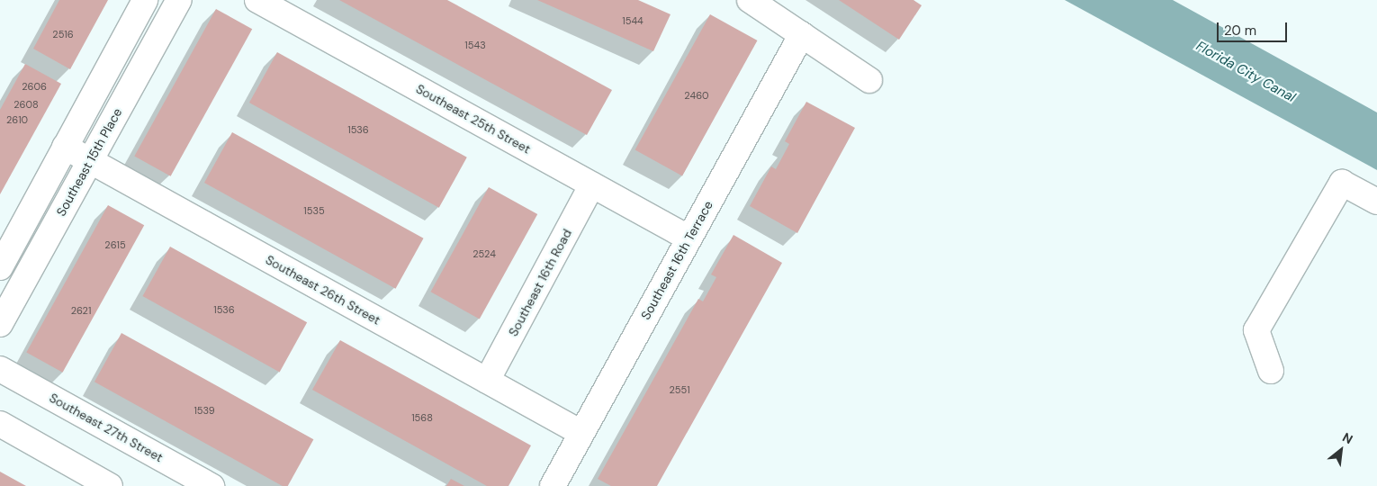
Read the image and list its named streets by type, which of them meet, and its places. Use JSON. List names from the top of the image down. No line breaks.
{"streets":{"street":["Southeast 25th Street","Southeast 15th Place","Southeast 16th Terrace","Southeast 16th Road","Southeast 26th Street","Southeast 27th Street"]},"crossings":[["Southeast 25th Street","Southeast 16th Terrace"],["Southeast 25th Street","Southeast 16th Road"],["Southeast 15th Place","Southeast 26th Street"],["Southeast 16th Terrace","Southeast 26th Street"],["Southeast 16th Road","Southeast 26th Street"]],"water":["Florida City Canal"],"house_numbers":["1544","2516","1543","2606","2460","2608","2610","1536","1535","2615","2524","1536","2621","2551","1539","1568"],"scale_bar":"20 m","north":"top right"}
